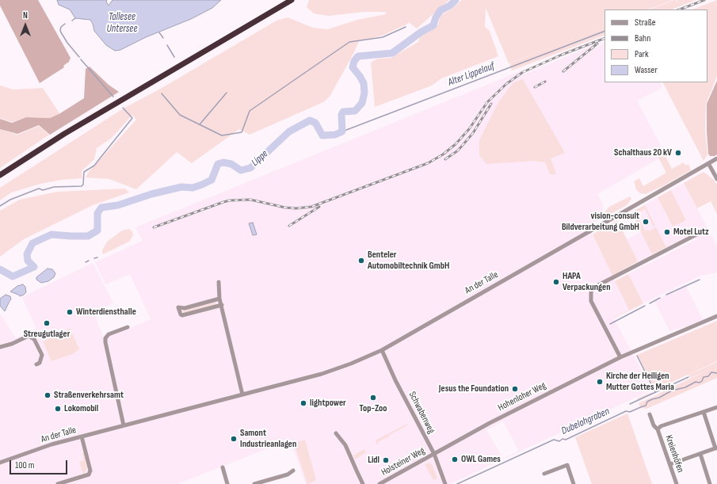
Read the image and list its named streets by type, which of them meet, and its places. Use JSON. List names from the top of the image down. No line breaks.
{"streets":{"street":["An der Talle","Hohenloher Weg","Schwabenweg","Kreienhöfen","Holsteiner Weg"]},"crossings":[["An der Talle","Schwabenweg"],["Hohenloher Weg","Schwabenweg"],["Hohenloher Weg","Holsteiner Weg"],["Schwabenweg","Holsteiner Weg"]],"water":["Tallesee Untersee","Alter Lippelauf","Lippe","Dubelohgraben"],"places":["Schalthaus 20 kV","vision-consult Bildverarbeitung GmbH","Motel Lutz","Benteler Automobiltechnik GmbH","HAPA Verpackungen","Winterdiensthalle","Streugutlager","Kirche der Heiligen Mutter Gottes Maria","Jesus the Foundation","Straßenverkehrsamt","Top-Zoo","lightpower","Lokomobil","Samont Industrieanlagen","OWL Games","Lidl"],"legend":["Straße","Bahn","Park","Wasser"],"scale_bar":"100 m","north":"top"}
